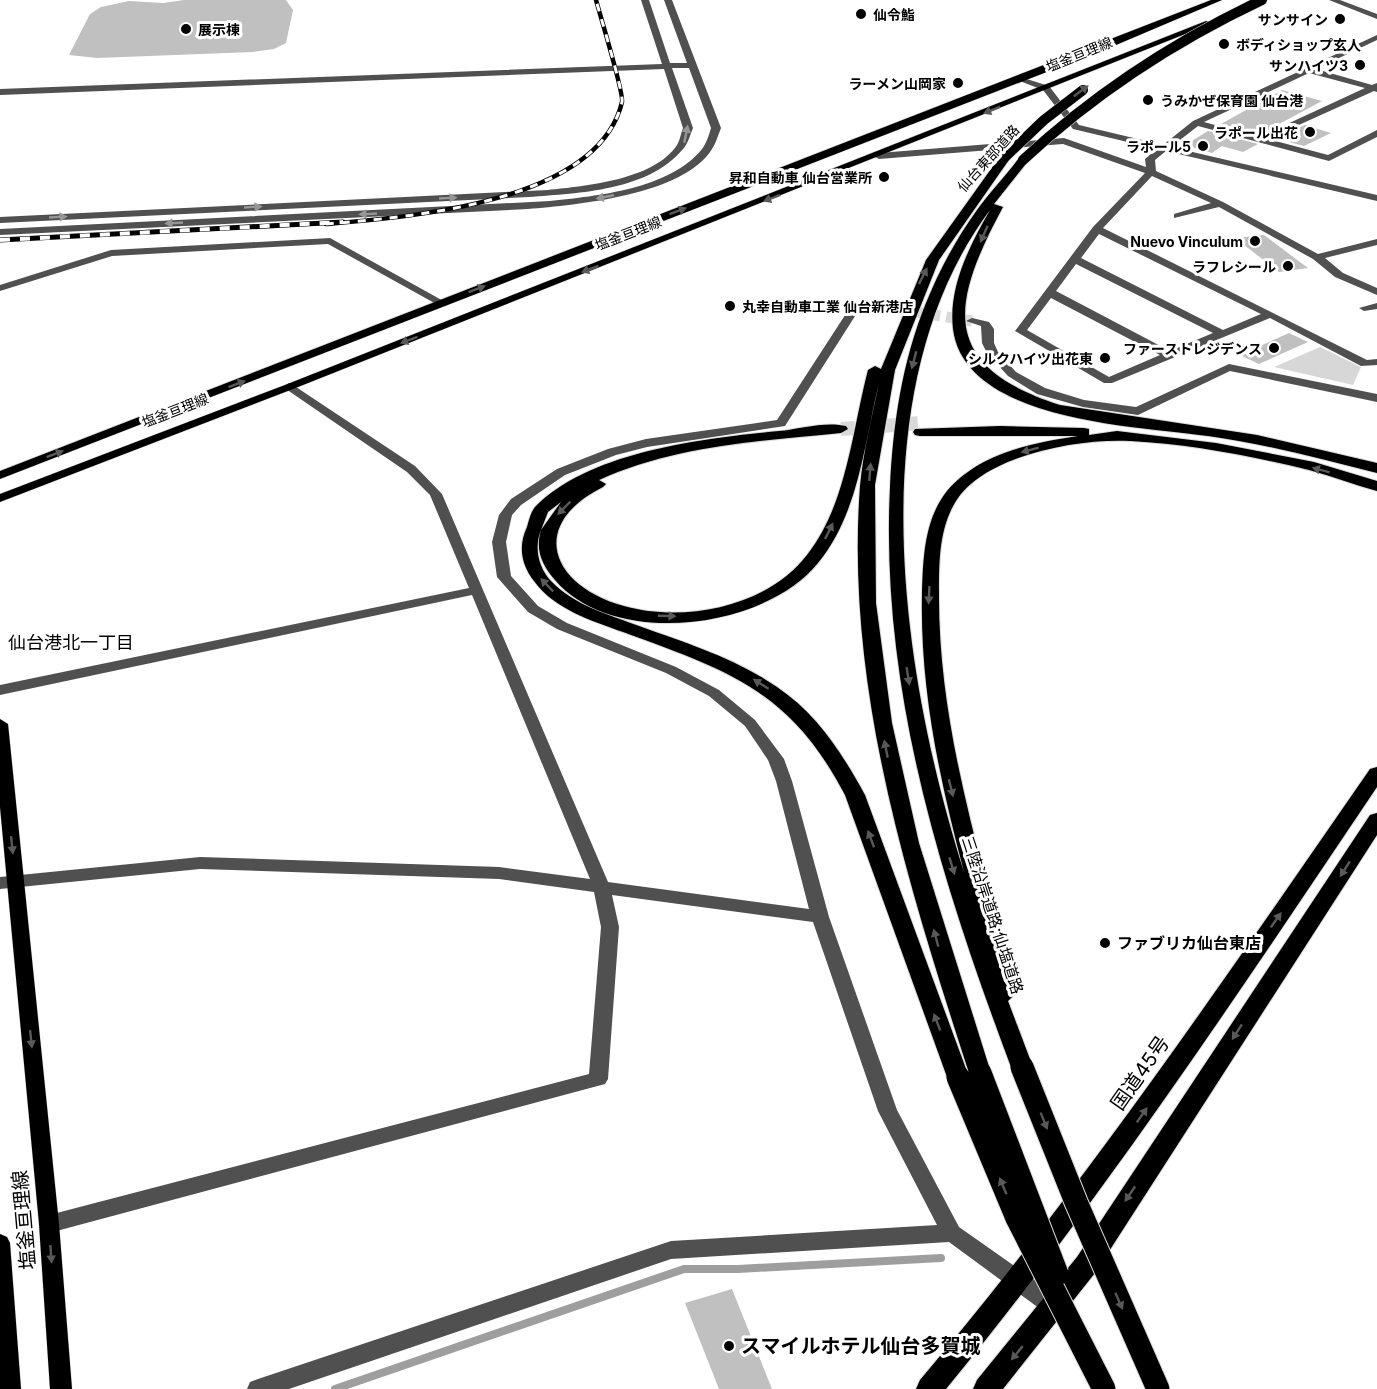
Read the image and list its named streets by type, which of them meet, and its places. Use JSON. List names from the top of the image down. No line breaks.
{"streets":{"highway":["仙台東部道路","三陸沿岸道路;仙塩道路","国道45号"],"main road":["塩釜亘理線"]},"crossings":[["仙台東部道路","三陸沿岸道路;仙塩道路"]],"districts":["仙台港北一丁目"],"places":["仙令鮨","サンサイン","展示棟","ボディショップ玄人","サンハイツ3","ラーメン山岡家","うみかぜ保育園 仙台港","ラポール出花","ラポール5","昇和自動車 仙台営業所","Nuevo Vinculum","ラフレシール","丸幸自動車工業 仙台新港店","ファーストレジデンス","シルクハイツ出花東","ファブリカ仙台東店","スマイルホテル仙台多賀城"]}
